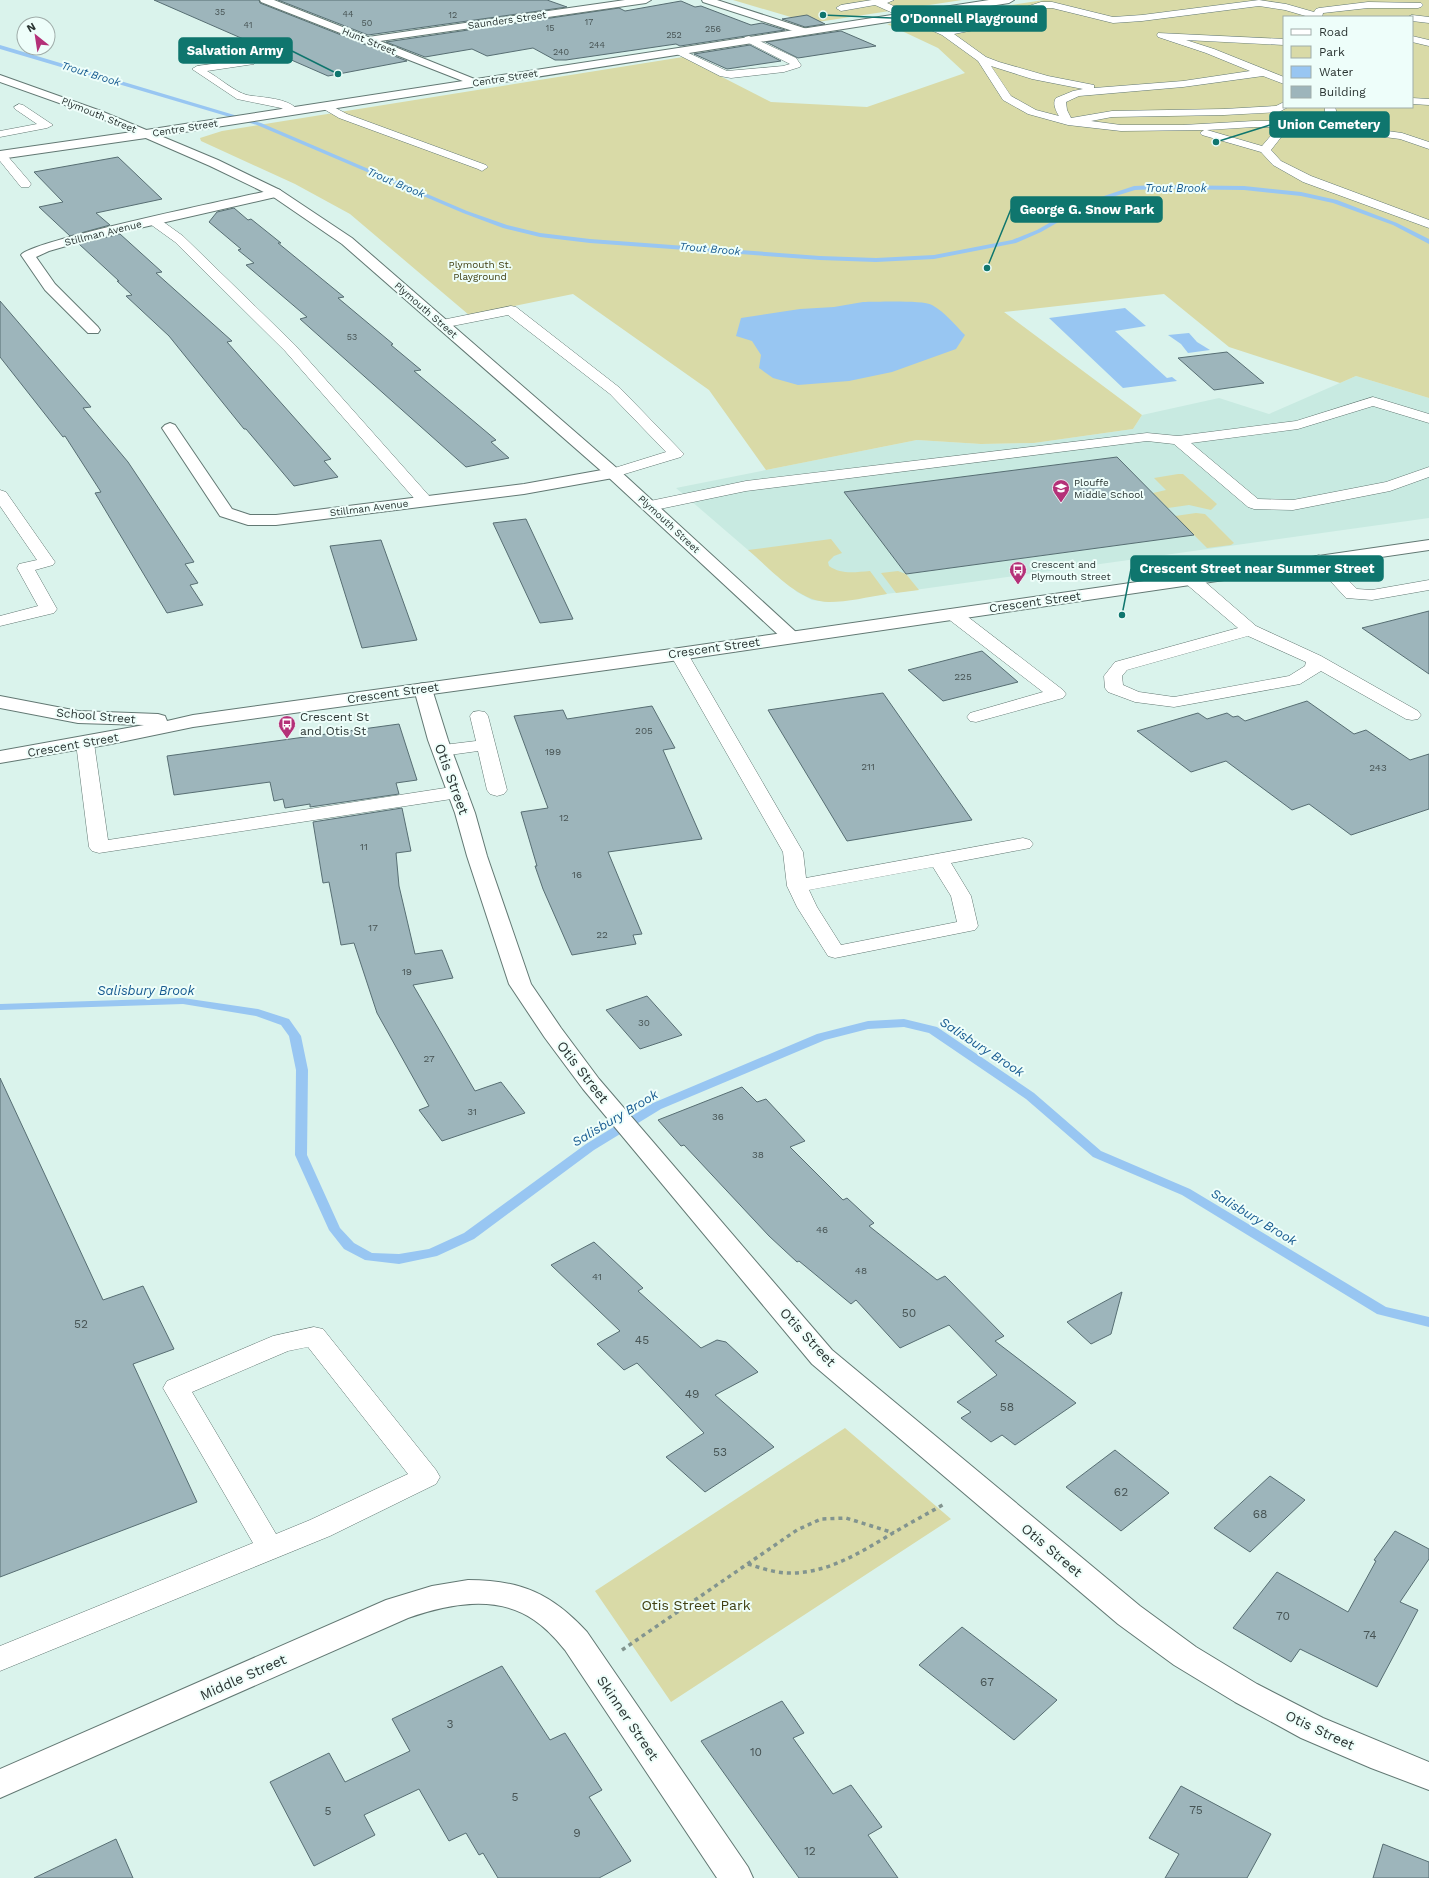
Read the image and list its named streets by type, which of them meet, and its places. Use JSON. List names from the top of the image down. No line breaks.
{"streets":{"street":["Saunders Street","Hunt Street","Centre Street","Plymouth Street","Stillman Avenue","Crescent Street","School Street","Otis Street","Middle Street","Skinner Street"]},"crossings":[["Saunders Street","Hunt Street"],["Hunt Street","Centre Street"],["Centre Street","Plymouth Street"],["Plymouth Street","Stillman Avenue"],["Plymouth Street","Crescent Street"],["Crescent Street","School Street"],["Crescent Street","Otis Street"],["Middle Street","Skinner Street"]],"water":["Trout Brook","Salisbury Brook"],"parks":["Plymouth St. Playground","Otis Street Park"],"places":{"other":["O'Donnell Playground","Salvation Army","Union Cemetery","George G. Snow Park","Crescent Street near Summer Street"],"school or university":["Plouffe Middle School"],"bus stop":["Crescent and Plymouth Street","Crescent St and Otis St"]},"house_numbers":["35","44","12","17","50","41","15","256","252","244","240","53","225","205","199","211","243","12","11","16","17","22","19","30","27","31","36","38","46","48","41","50","52","45","49","58","53","62","68","70","74","67","3","10","5","75","5","9","12"],"legend":["Road","Park","Water","Building"],"north":"top left"}
